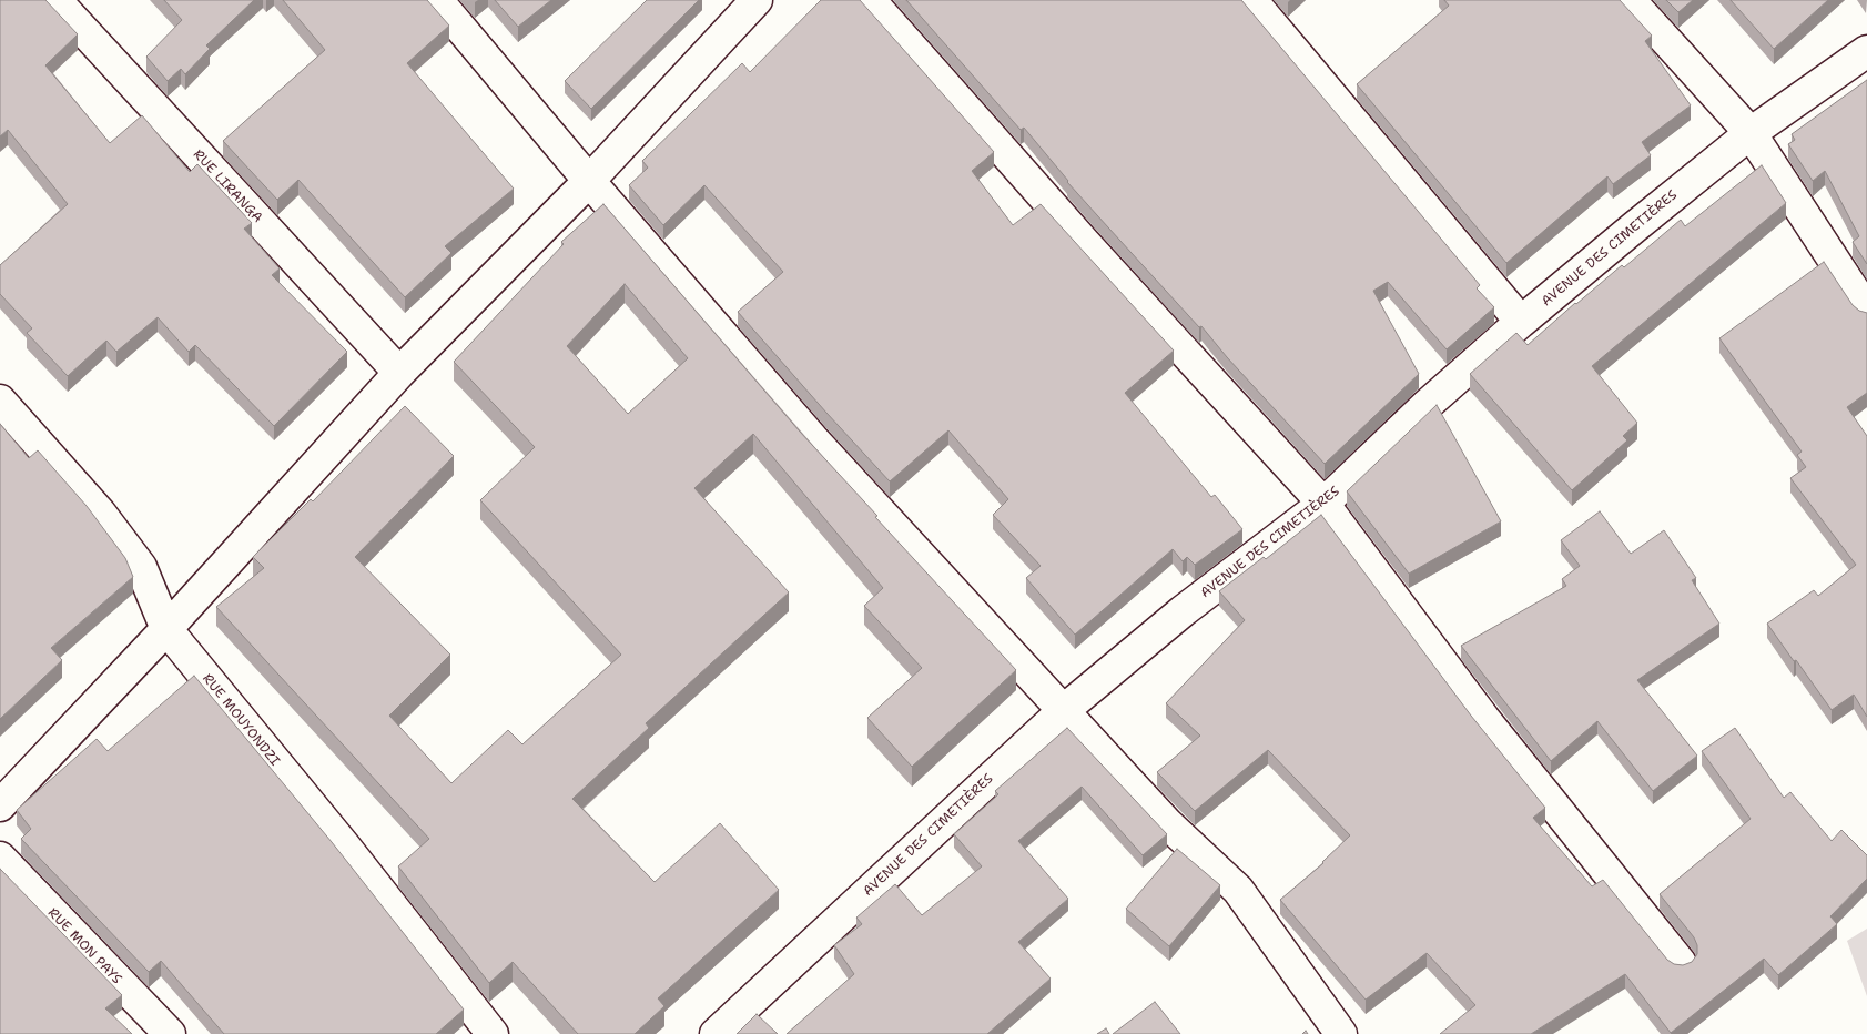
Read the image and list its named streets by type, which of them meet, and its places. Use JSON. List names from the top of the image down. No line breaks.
{"streets":{"street":["RUE LIRANGA","AVENUE DES CIMETIÈRES","RUE MOUYONDZI","RUE MON PAYS"]}}
